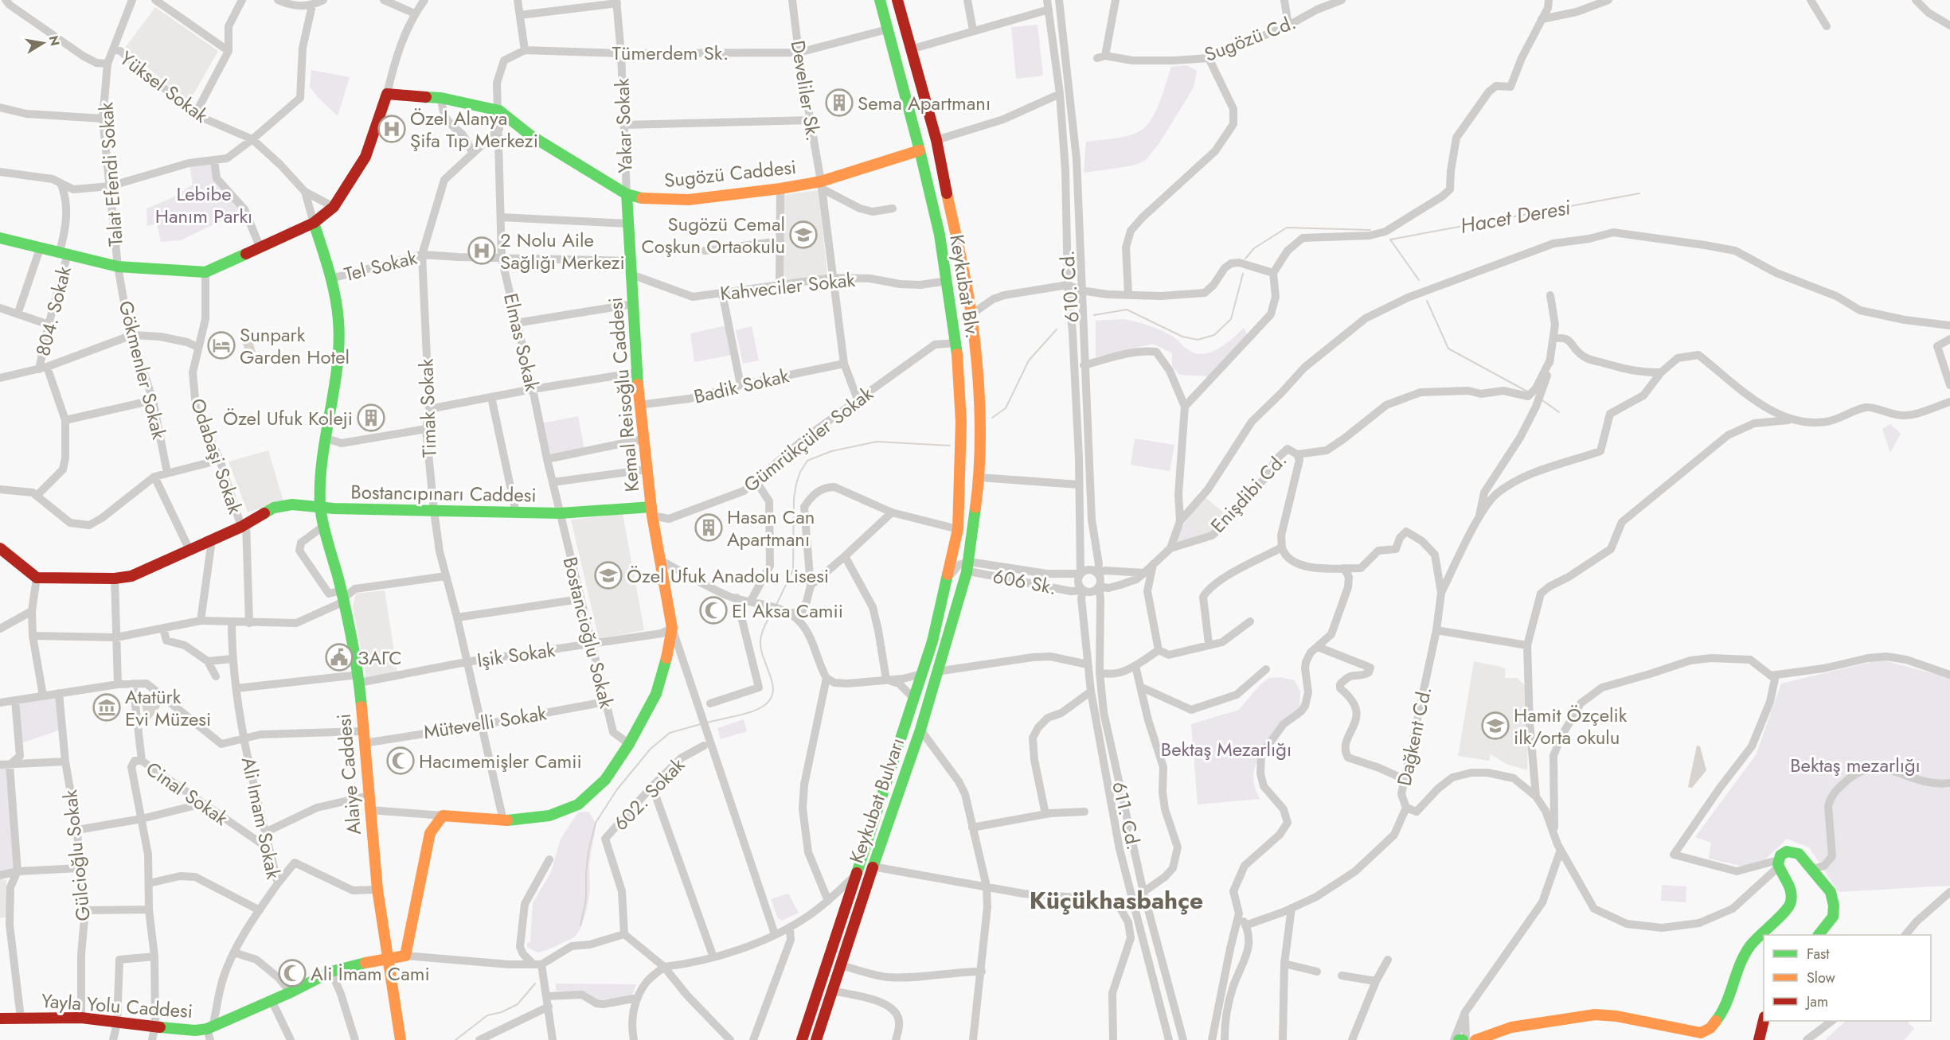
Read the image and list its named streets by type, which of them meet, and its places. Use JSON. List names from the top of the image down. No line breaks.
{"streets":{"main road":["Sugözü Caddesi","Keykubat Blv.","Kemal Reisoğlu Caddesi","Bostancıpınarı Caddesi","Alaiye Caddesi","Keykubat Bulvarı","Yayla Yolu Caddesi"],"street":["Sugözü Cd.","Tümerdem Sk.","Yüksel Sokak","Develiler Sk.","Yakar Sokak","Talat Efendi Sokak","Tel Sokak","Kahveciler Sokak","610. Cd.","804. Sokak","Elmas Sokak","Gökmenler Sokak","Badik Sokak","Timak Sokak","Gümrükçüler Sokak","Odabaşi Sokak","Enişdibi Cd.","606 Sk.","Bostancioğlu Sokak","Işik Sokak","Mütevelli Sokak","Dağkent Cd.","Cinal Sokak","602. Sokak","611. Cd.","Ali Imam Sokak","Gülcioğlu Sokak"]},"crossings":[["Tümerdem Sk.","Develiler Sk."],["Tümerdem Sk.","Yakar Sokak"],["Tümerdem Sk.","Keykubat Blv."],["Yüksel Sokak","Talat Efendi Sokak"],["Yüksel Sokak","Alaiye Caddesi"],["Develiler Sk.","Sugözü Caddesi"],["Develiler Sk.","Kahveciler Sokak"],["Develiler Sk.","Badik Sokak"],["Develiler Sk.","Gümrükçüler Sokak"],["Yakar Sokak","Sugözü Caddesi"],["Yakar Sokak","Kemal Reisoğlu Caddesi"],["Sugözü Caddesi","Keykubat Blv."],["Sugözü Caddesi","Elmas Sokak"],["Sugözü Caddesi","Kemal Reisoğlu Caddesi"],["Talat Efendi Sokak","Gökmenler Sokak"],["Tel Sokak","Elmas Sokak"],["Tel Sokak","Kemal Reisoğlu Caddesi"],["Tel Sokak","Timak Sokak"],["Tel Sokak","Alaiye Caddesi"],["Kahveciler Sokak","Keykubat Blv."],["Kahveciler Sokak","Kemal Reisoğlu Caddesi"],["Keykubat Blv.","Gümrükçüler Sokak"],["Keykubat Blv.","606 Sk."],["Keykubat Blv.","Keykubat Bulvarı"],["610. Cd.","606 Sk."],["610. Cd.","611. Cd."],["Elmas Sokak","Timak Sokak"],["Elmas Sokak","Bostancıpınarı Caddesi"],["Elmas Sokak","Bostancioğlu Sokak"],["Badik Sokak","Kemal Reisoğlu Caddesi"],["Kemal Reisoğlu Caddesi","Gümrükçüler Sokak"],["Kemal Reisoğlu Caddesi","Bostancıpınarı Caddesi"],["Kemal Reisoğlu Caddesi","Işik Sokak"],["Timak Sokak","Bostancıpınarı Caddesi"],["Timak Sokak","Işik Sokak"],["Timak Sokak","Mütevelli Sokak"],["Gümrükçüler Sokak","Bostancıpınarı Caddesi"],["Odabaşi Sokak","Bostancıpınarı Caddesi"],["Bostancıpınarı Caddesi","Bostancioğlu Sokak"],["Bostancıpınarı Caddesi","Alaiye Caddesi"],["606 Sk.","Keykubat Bulvarı"],["606 Sk.","611. Cd."],["Bostancioğlu Sokak","Işik Sokak"],["Bostancioğlu Sokak","Mütevelli Sokak"],["Işik Sokak","Alaiye Caddesi"],["Işik Sokak","Ali Imam Sokak"],["Mütevelli Sokak","Alaiye Caddesi"],["Alaiye Caddesi","Yayla Yolu Caddesi"],["Cinal Sokak","Ali Imam Sokak"],["Cinal Sokak","Yayla Yolu Caddesi"],["Ali Imam Sokak","Yayla Yolu Caddesi"],["Gülcioğlu Sokak","Yayla Yolu Caddesi"]],"districts":["Küçükhasbahçe"],"water":["Hacet Deresi"],"parks":["Lebibe Hanım Parkı","Bektaş Mezarlığı","Bektaş mezarlığı"],"places":{"building":["Sema Apartmanı","Özel Ufuk Koleji","Hasan Can Apartmanı"],"hospital":["Özel Alanya Şifa Tıp Merkezi","2 Nolu Aile Sağlığı Merkezi"],"school or university":["Sugözü Cemal Coşkun Ortaokulu","Özel Ufuk Anadolu Lisesi","Hamit Özçelik ilk/orta okulu"],"hotel":["Sunpark Garden Hotel"],"mosque":["El Aksa Camii","Hacımemişler Camii","Ali İmam Cami"],"public building":["ЗАГС"],"museum":["Atatürk Evi Müzesi"]},"legend":["Fast","Slow","Jam"],"north":"right"}
